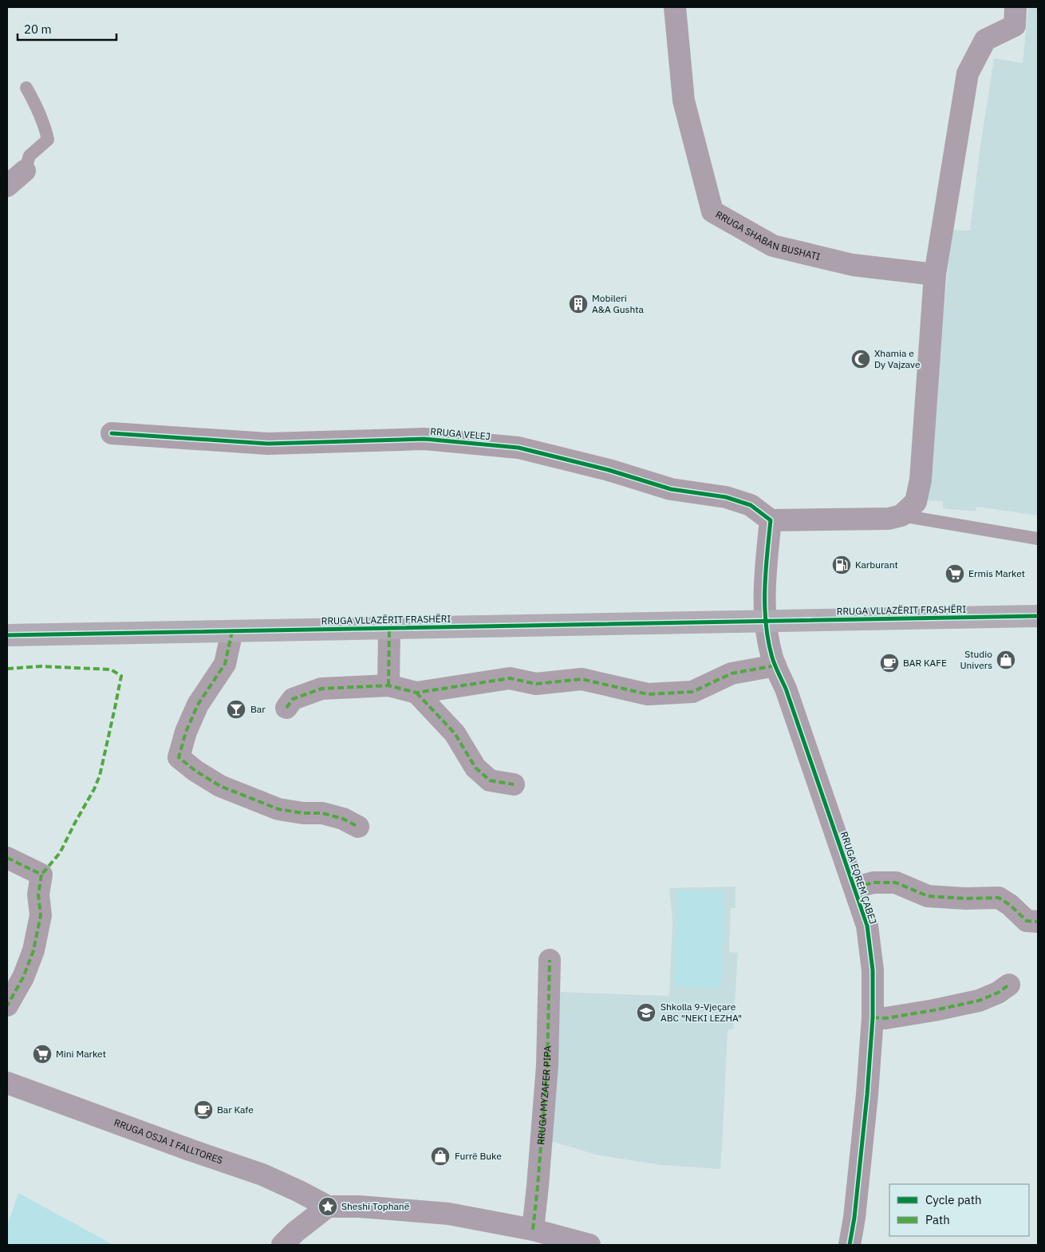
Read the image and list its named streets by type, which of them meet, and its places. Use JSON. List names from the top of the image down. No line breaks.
{"streets":{"main road":["RRUGA VLLAZËRIT FRASHËRI"],"street":["RRUGA SHABAN BUSHATI","RRUGA VELEJ","RRUGA EQREM ÇABEJ","RRUGA MYZAFER PIPA","RRUGA OSJA I FALLTORES"]},"crossings":[["RRUGA VLLAZËRIT FRASHËRI","RRUGA EQREM ÇABEJ"]],"places":{"building":["Mobileri A&A Gushta"],"mosque":["Xhamia e Dy Vajzave"],"fuel station":["Karburant"],"supermarket":["Ermis Market","Mini Market"],"shop":["Studio Univers","Furrë Buke"],"cafe":["BAR KAFE","Bar Kafe"],"bar":["Bar"],"school or university":["Shkolla 9-Vjeçare ABC \"NEKI LEZHA\""],"place":["Sheshi Tophanë"]},"legend":["Cycle path","Path"],"scale_bar":"20 m"}
